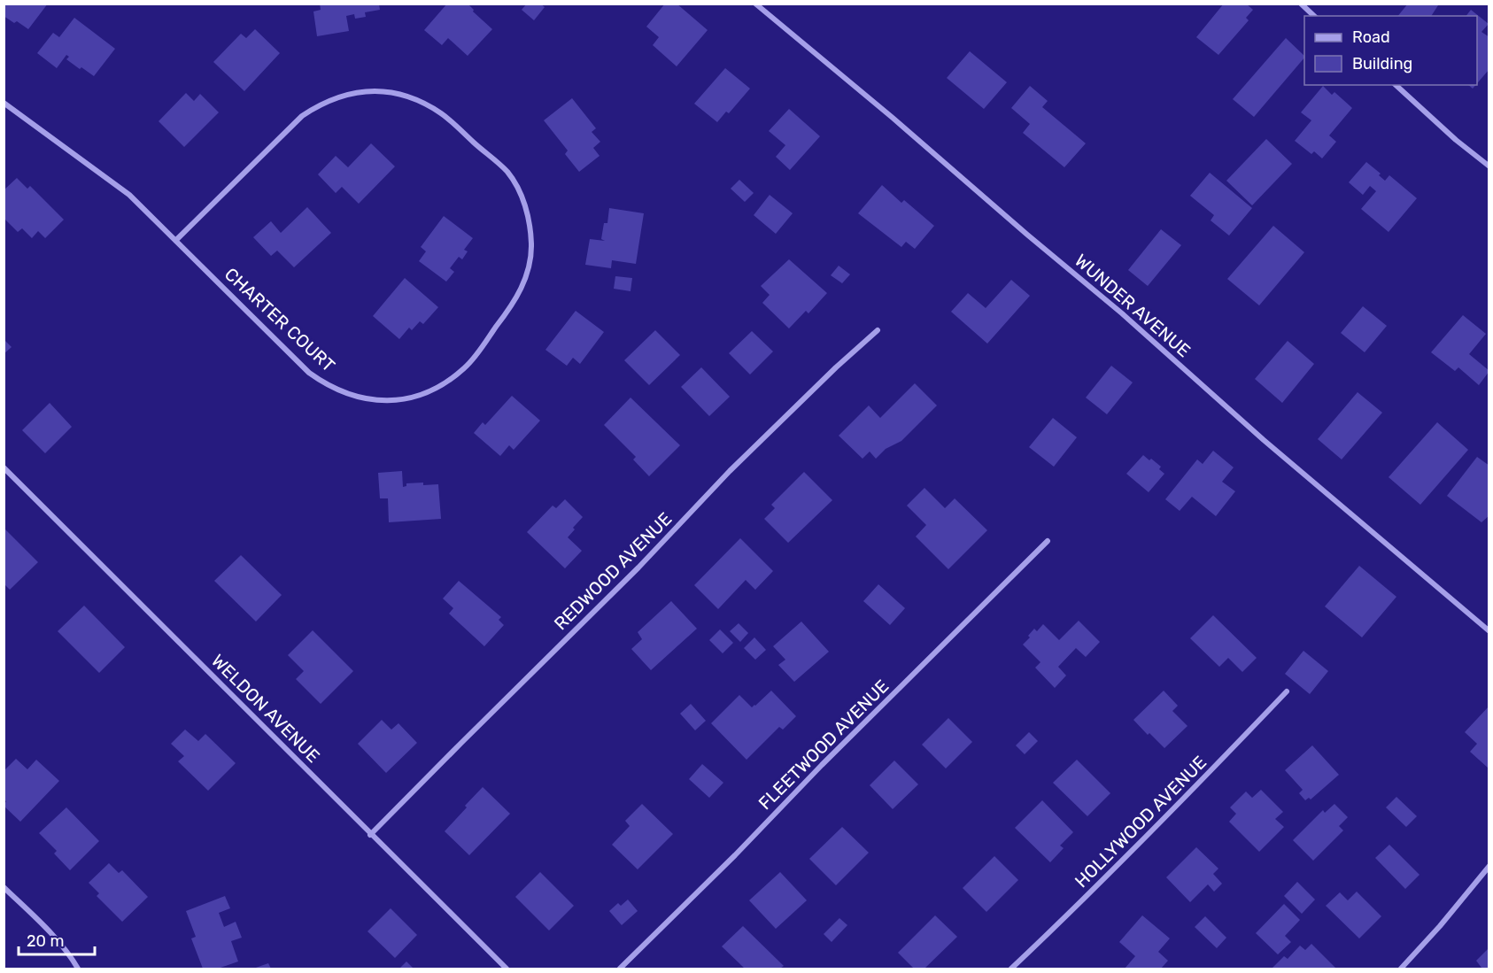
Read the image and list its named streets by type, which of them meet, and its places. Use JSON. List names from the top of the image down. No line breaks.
{"streets":{"street":["WUNDER AVENUE","CHARTER COURT","REDWOOD AVENUE","WELDON AVENUE","FLEETWOOD AVENUE","HOLLYWOOD AVENUE"]},"crossings":[["REDWOOD AVENUE","WELDON AVENUE"]],"legend":["Road","Building"],"scale_bar":"20 m"}
